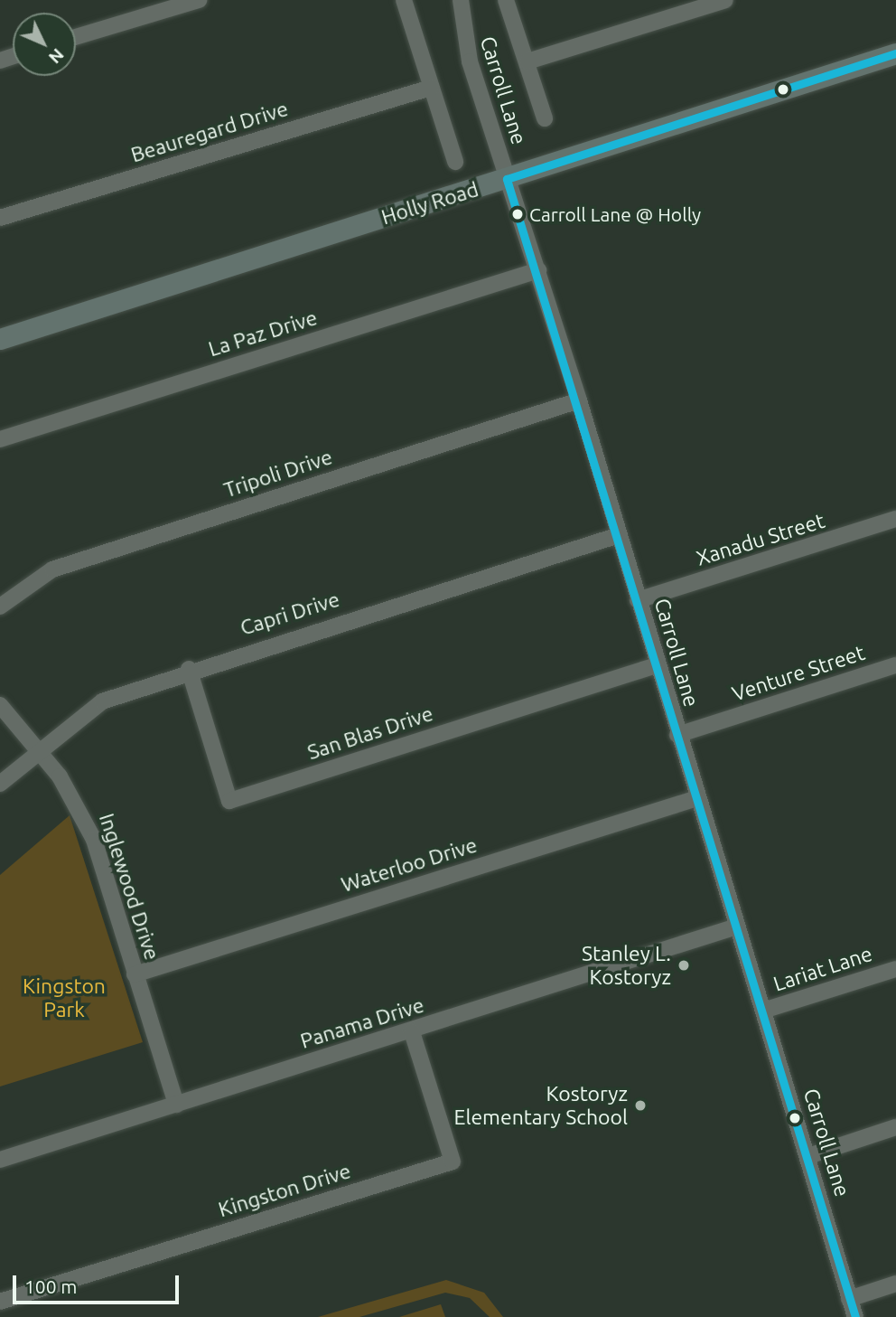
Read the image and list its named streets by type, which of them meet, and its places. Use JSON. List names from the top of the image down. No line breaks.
{"streets":{"main road":["Holly Road"],"street":["Carroll Lane","Beauregard Drive","La Paz Drive","Tripoli Drive","Xanadu Street","Capri Drive","Venture Street","San Blas Drive","Waterloo Drive","Inglewood Drive","Lariat Lane","Panama Drive","Kingston Drive"]},"crossings":[["Carroll Lane","Holly Road"],["Carroll Lane","La Paz Drive"],["Carroll Lane","Tripoli Drive"],["Carroll Lane","Xanadu Street"],["Carroll Lane","Capri Drive"],["Carroll Lane","Venture Street"],["Carroll Lane","San Blas Drive"],["Carroll Lane","Waterloo Drive"],["Carroll Lane","Lariat Lane"],["Carroll Lane","Panama Drive"],["Capri Drive","San Blas Drive"],["Capri Drive","Inglewood Drive"],["Waterloo Drive","Inglewood Drive"],["Inglewood Drive","Panama Drive"],["Panama Drive","Kingston Drive"]],"parks":["Kingston Park"],"places":["Carroll Lane @ Holly","Stanley L. Kostoryz","Kostoryz Elementary School"],"scale_bar":"100 m","north":"bottom right"}
